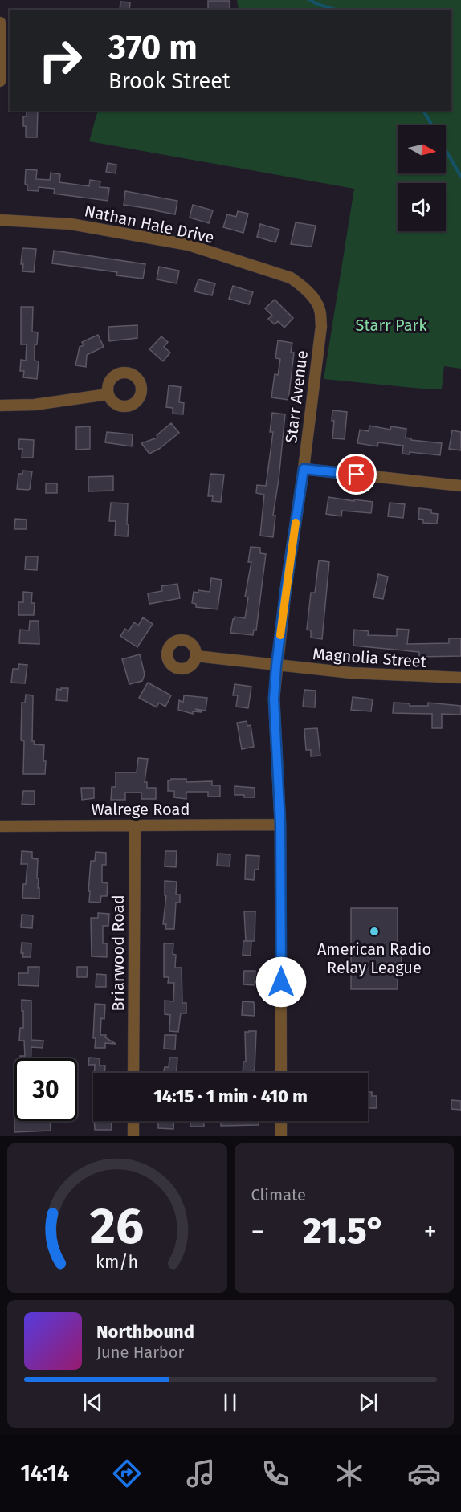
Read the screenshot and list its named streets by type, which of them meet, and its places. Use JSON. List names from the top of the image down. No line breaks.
{"streets":{"street":["Nathan Hale Drive","Starr Avenue","Magnolia Street","Walrege Road","Briarwood Road"]},"crossings":[["Nathan Hale Drive","Starr Avenue"],["Starr Avenue","Magnolia Street"],["Starr Avenue","Walrege Road"],["Walrege Road","Briarwood Road"]],"parks":["Starr Park"],"places":["American Radio Relay League"],"north":"right","page":{"turn":["370 m","Brook Street"],"limit":"30","trip":"14:15 · 1 min · 410 m","tile":"Climate","heat":["−","21.5°","+"],"song":["Northbound","June Harbor"],"tabs":"14:14","gauge":["26","km/h"]}}
